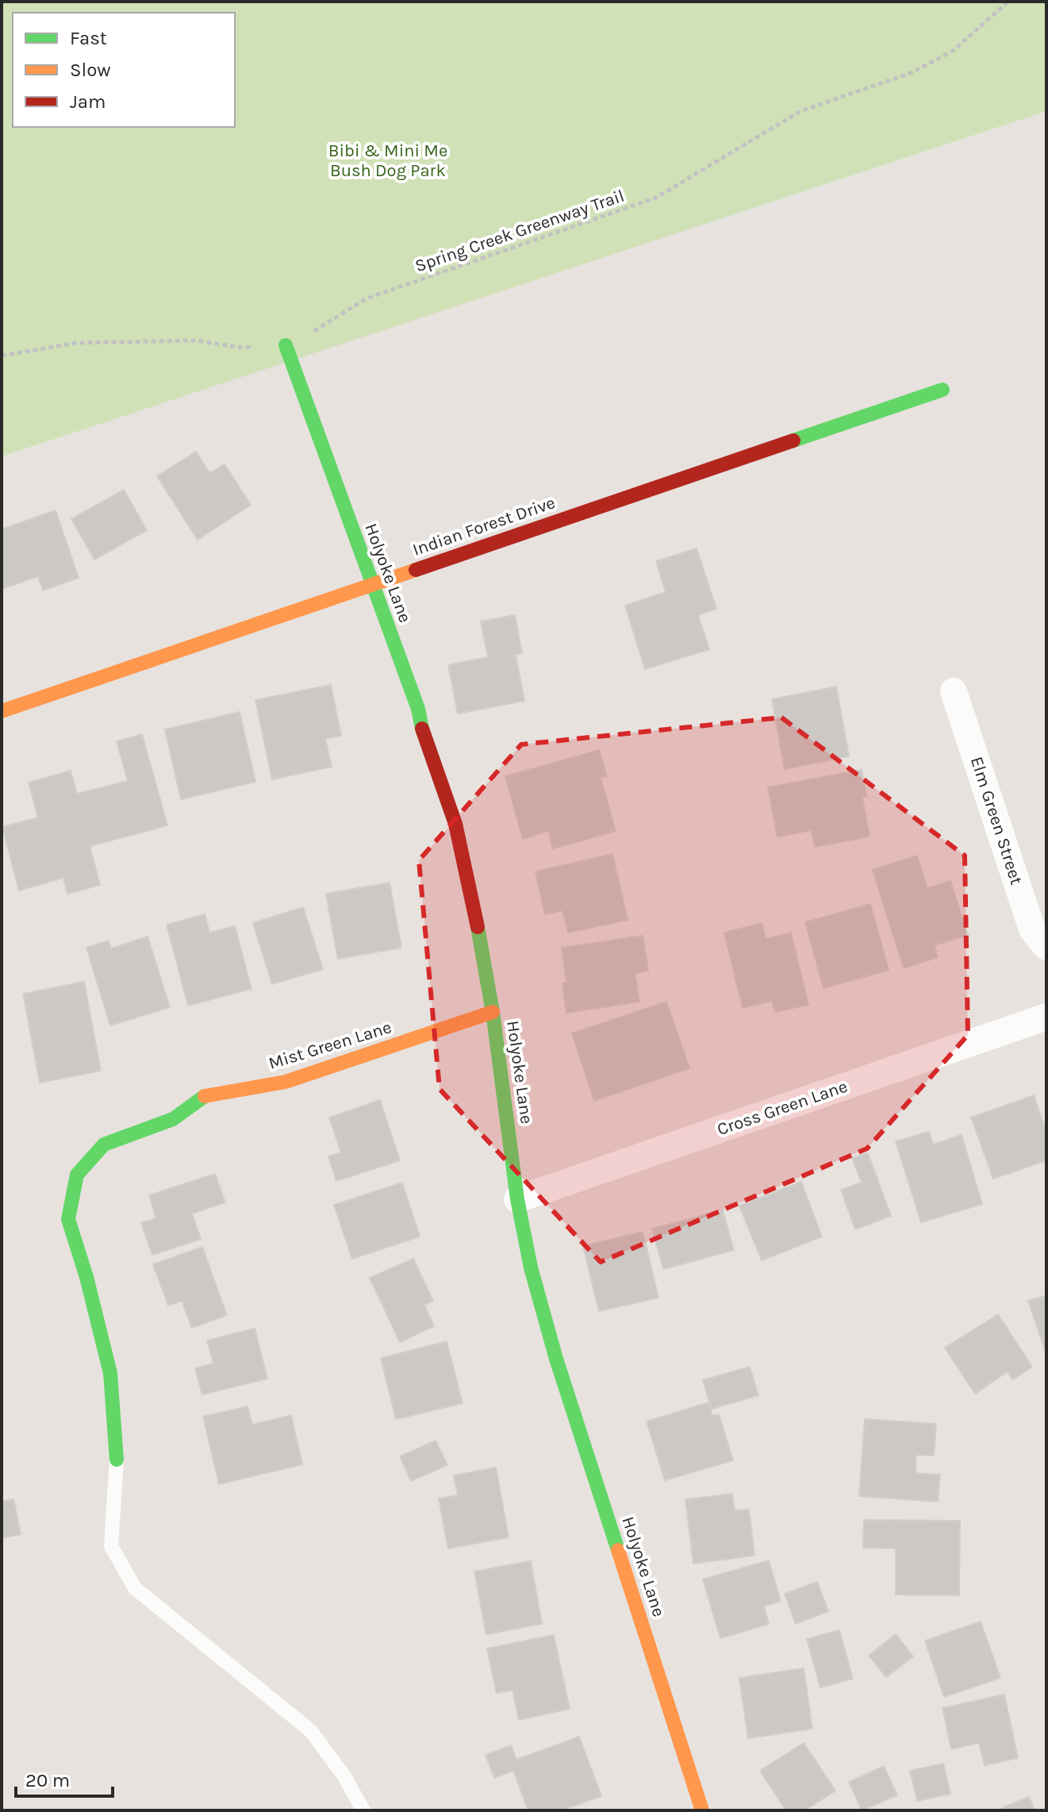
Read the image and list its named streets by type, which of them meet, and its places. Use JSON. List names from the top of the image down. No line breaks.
{"streets":{"street":["Indian Forest Drive","Holyoke Lane","Elm Green Street","Mist Green Lane","Cross Green Lane"],"path":["Spring Creek Greenway Trail"]},"crossings":[["Spring Creek Greenway Trail","Holyoke Lane"],["Indian Forest Drive","Holyoke Lane"],["Holyoke Lane","Mist Green Lane"],["Holyoke Lane","Cross Green Lane"]],"parks":["Bibi & Mini Me Bush Dog Park"],"legend":["Fast","Slow","Jam"],"scale_bar":"20 m"}
